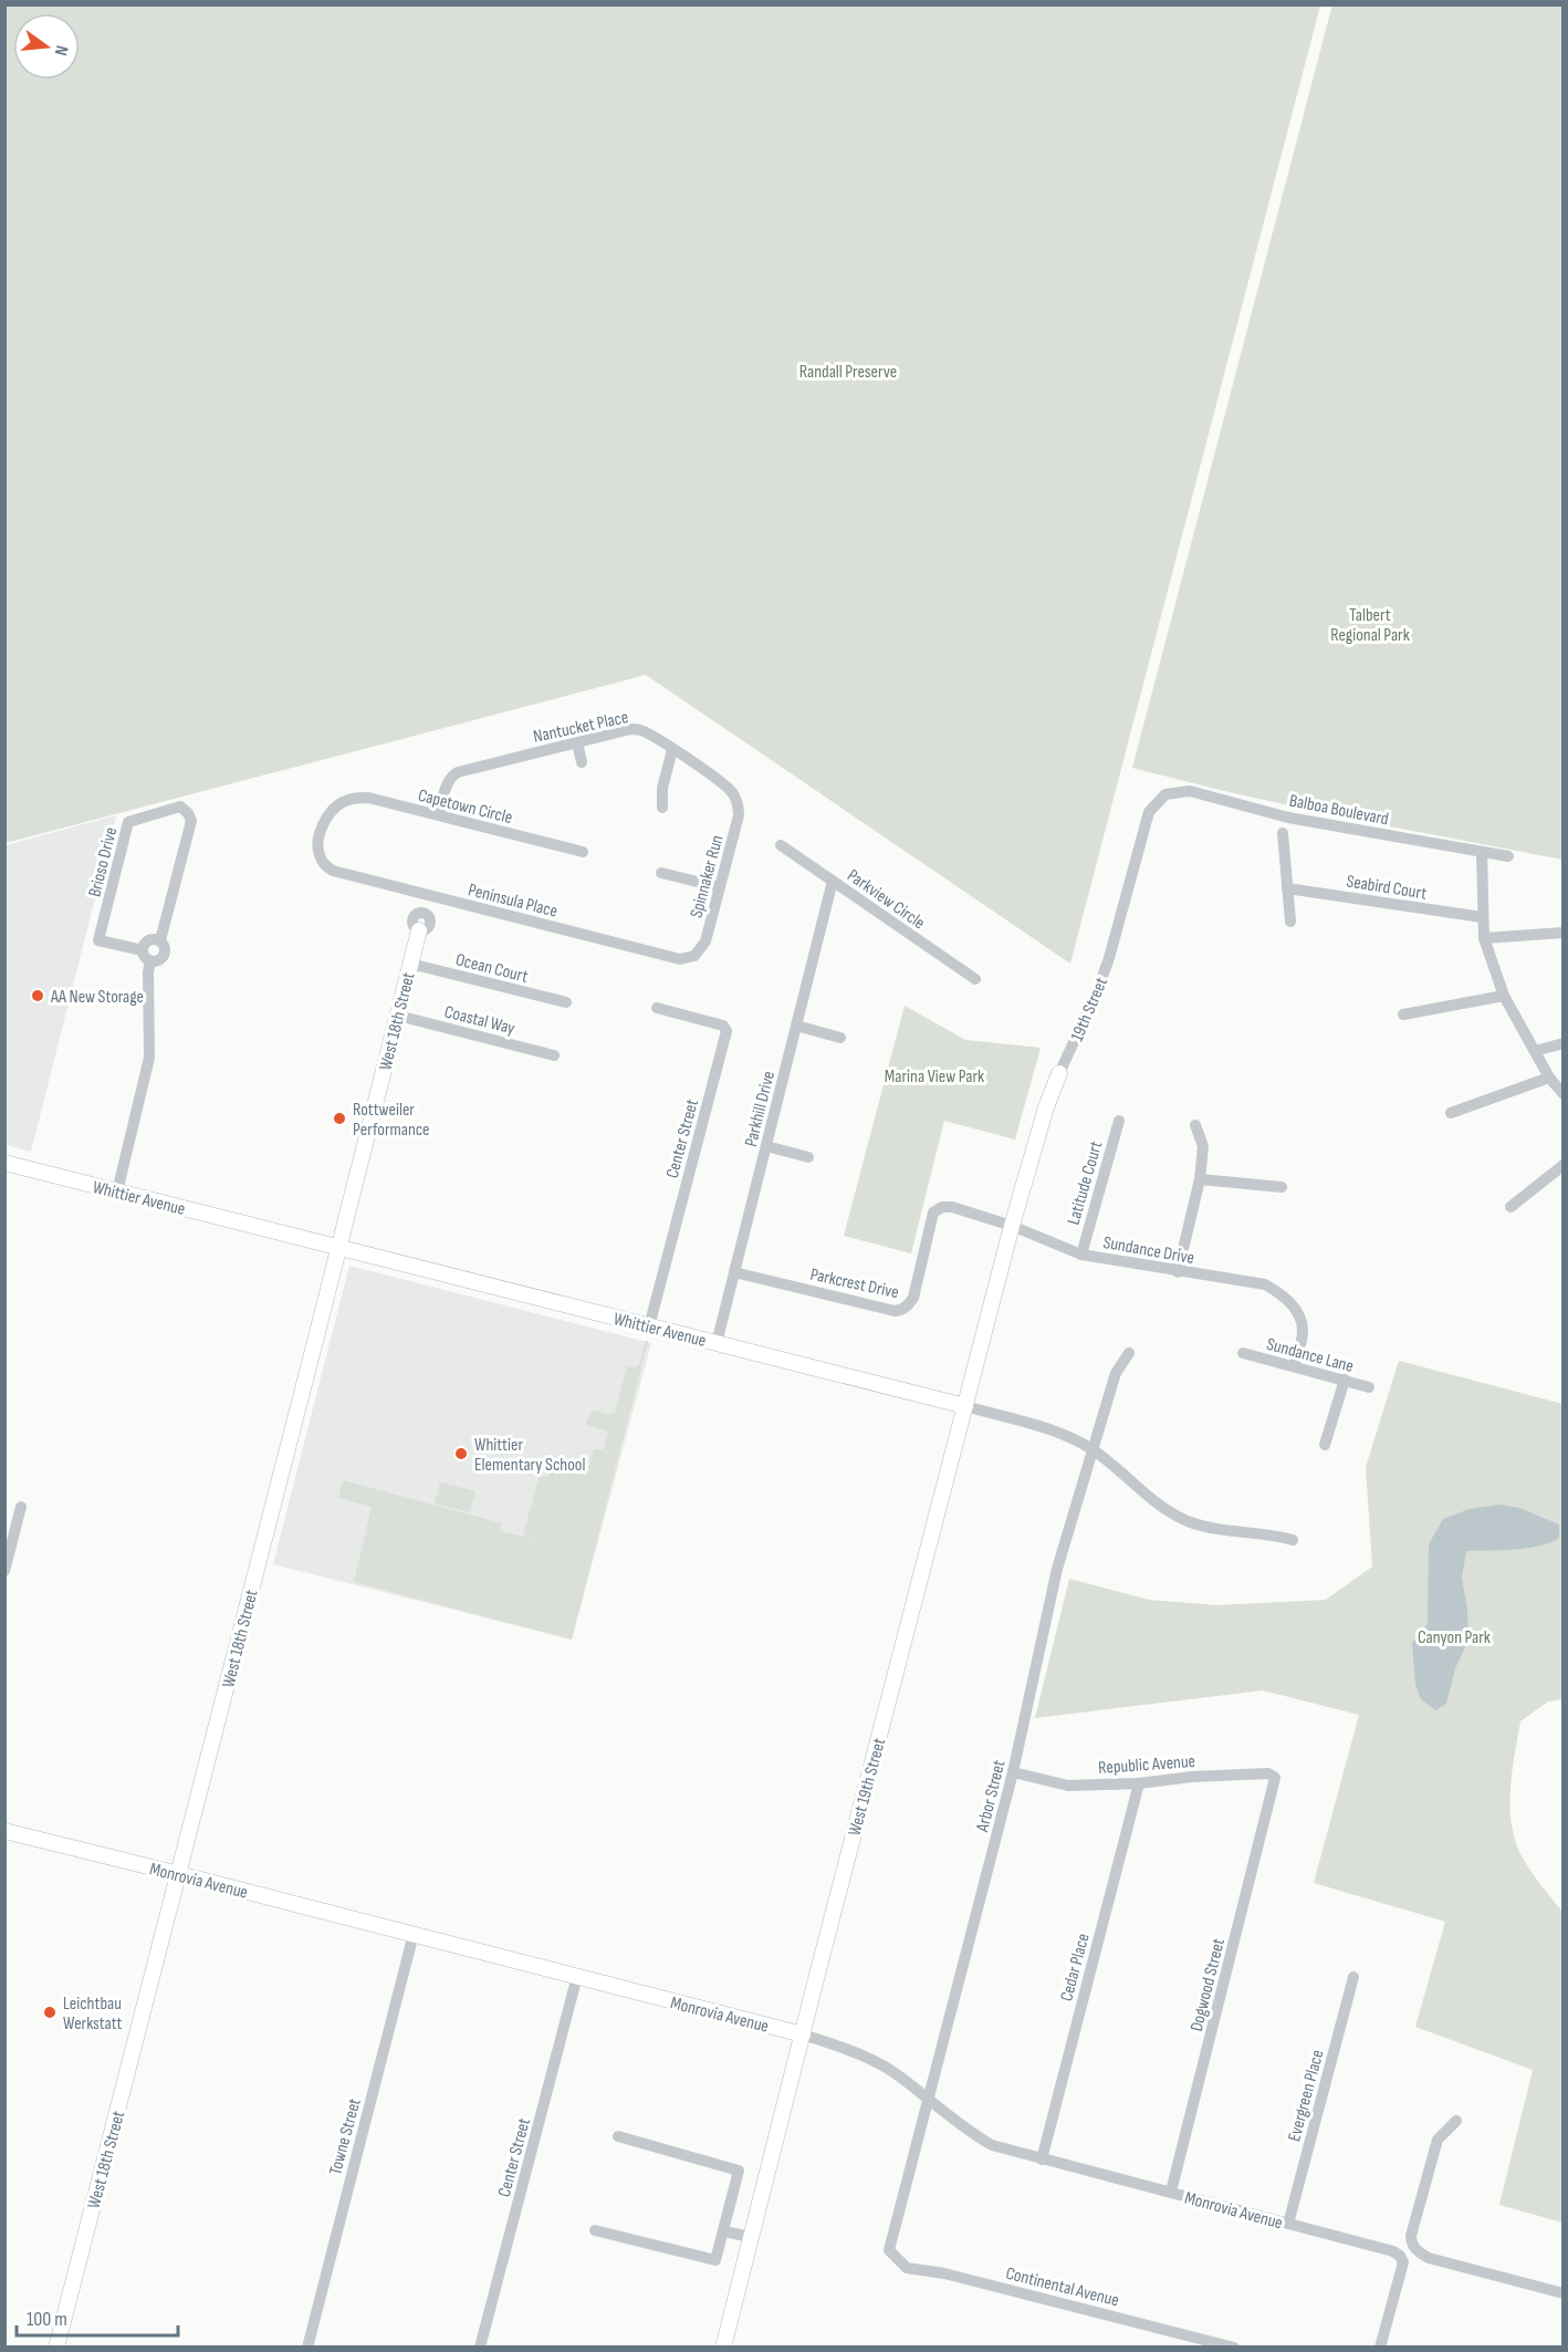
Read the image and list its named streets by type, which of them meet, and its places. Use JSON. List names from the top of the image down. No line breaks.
{"streets":{"street":["Nantucket Place","Capetown Circle","Balboa Boulevard","Brioso Drive","Spinnaker Run","Seabird Court","Parkview Circle","Peninsula Place","Ocean Court","19th Street","Coastal Way","West 18th Street","Parkhill Drive","Center Street","Latitude Court","Whittier Avenue","Sundance Drive","Parkcrest Drive","Sundance Lane","Republic Avenue","West 19th Street","Arbor Street","Monrovia Avenue","Cedar Place","Dogwood Street","Evergreen Place","Towne Street","Continental Avenue"]},"crossings":[["Nantucket Place","Capetown Circle"],["Nantucket Place","Spinnaker Run"],["Capetown Circle","Peninsula Place"],["Balboa Boulevard","19th Street"],["Brioso Drive","Whittier Avenue"],["Spinnaker Run","Peninsula Place"],["Parkview Circle","Parkhill Drive"],["Peninsula Place","West 18th Street"],["Ocean Court","West 18th Street"],["19th Street","Sundance Drive"],["19th Street","Parkcrest Drive"],["19th Street","West 19th Street"],["Coastal Way","West 18th Street"],["West 18th Street","Whittier Avenue"],["West 18th Street","Monrovia Avenue"],["Parkhill Drive","Whittier Avenue"],["Parkhill Drive","Parkcrest Drive"],["Center Street","Whittier Avenue"],["Center Street","Monrovia Avenue"],["Latitude Court","Sundance Drive"],["Whittier Avenue","West 19th Street"],["Whittier Avenue","Arbor Street"],["Sundance Drive","Parkcrest Drive"],["Sundance Drive","Sundance Lane"],["Sundance Drive","West 19th Street"],["Parkcrest Drive","West 19th Street"],["Republic Avenue","Arbor Street"],["Republic Avenue","Cedar Place"],["Republic Avenue","Dogwood Street"],["West 19th Street","Monrovia Avenue"],["Arbor Street","Monrovia Avenue"],["Arbor Street","Continental Avenue"],["Monrovia Avenue","Cedar Place"],["Monrovia Avenue","Dogwood Street"],["Monrovia Avenue","Evergreen Place"],["Monrovia Avenue","Towne Street"]],"parks":["Randall Preserve","Talbert Regional Park","Marina View Park","Canyon Park"],"places":["AA New Storage","Rottweiler Performance","Whittier Elementary School","Leichtbau Werkstatt"],"scale_bar":"100 m","north":"right"}
